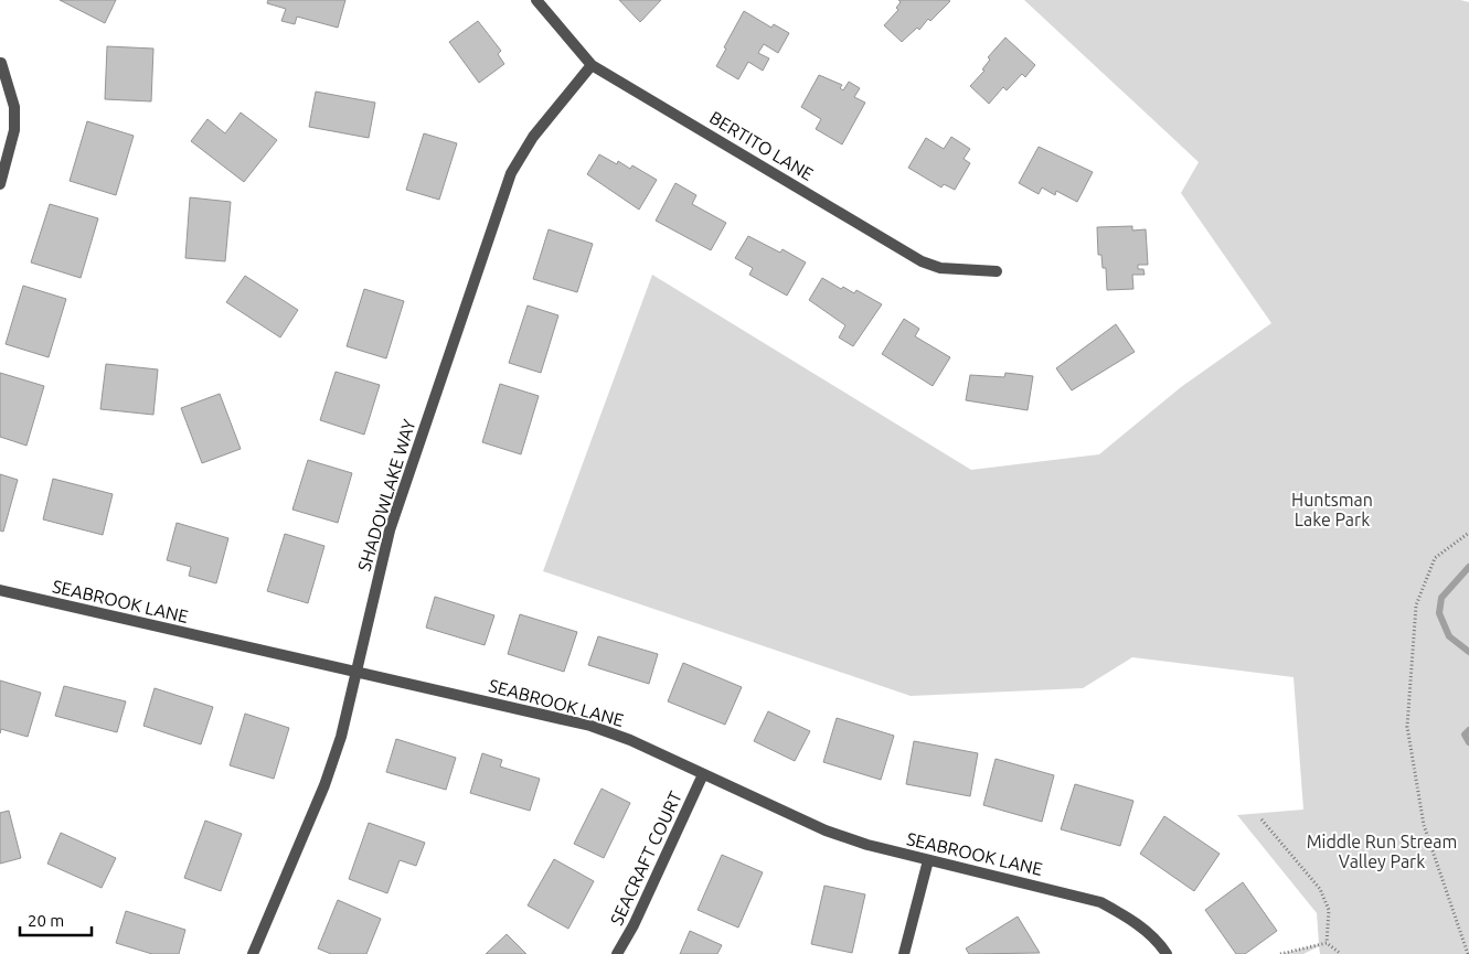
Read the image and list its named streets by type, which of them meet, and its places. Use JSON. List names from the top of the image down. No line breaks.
{"streets":{"street":["BERTITO LANE","SHADOWLAKE WAY","SEABROOK LANE","SEACRAFT COURT"]},"crossings":[["BERTITO LANE","SHADOWLAKE WAY"],["SHADOWLAKE WAY","SEABROOK LANE"],["SEABROOK LANE","SEACRAFT COURT"]],"parks":["Huntsman Lake Park","Middle Run Stream Valley Park"],"scale_bar":"20 m"}
